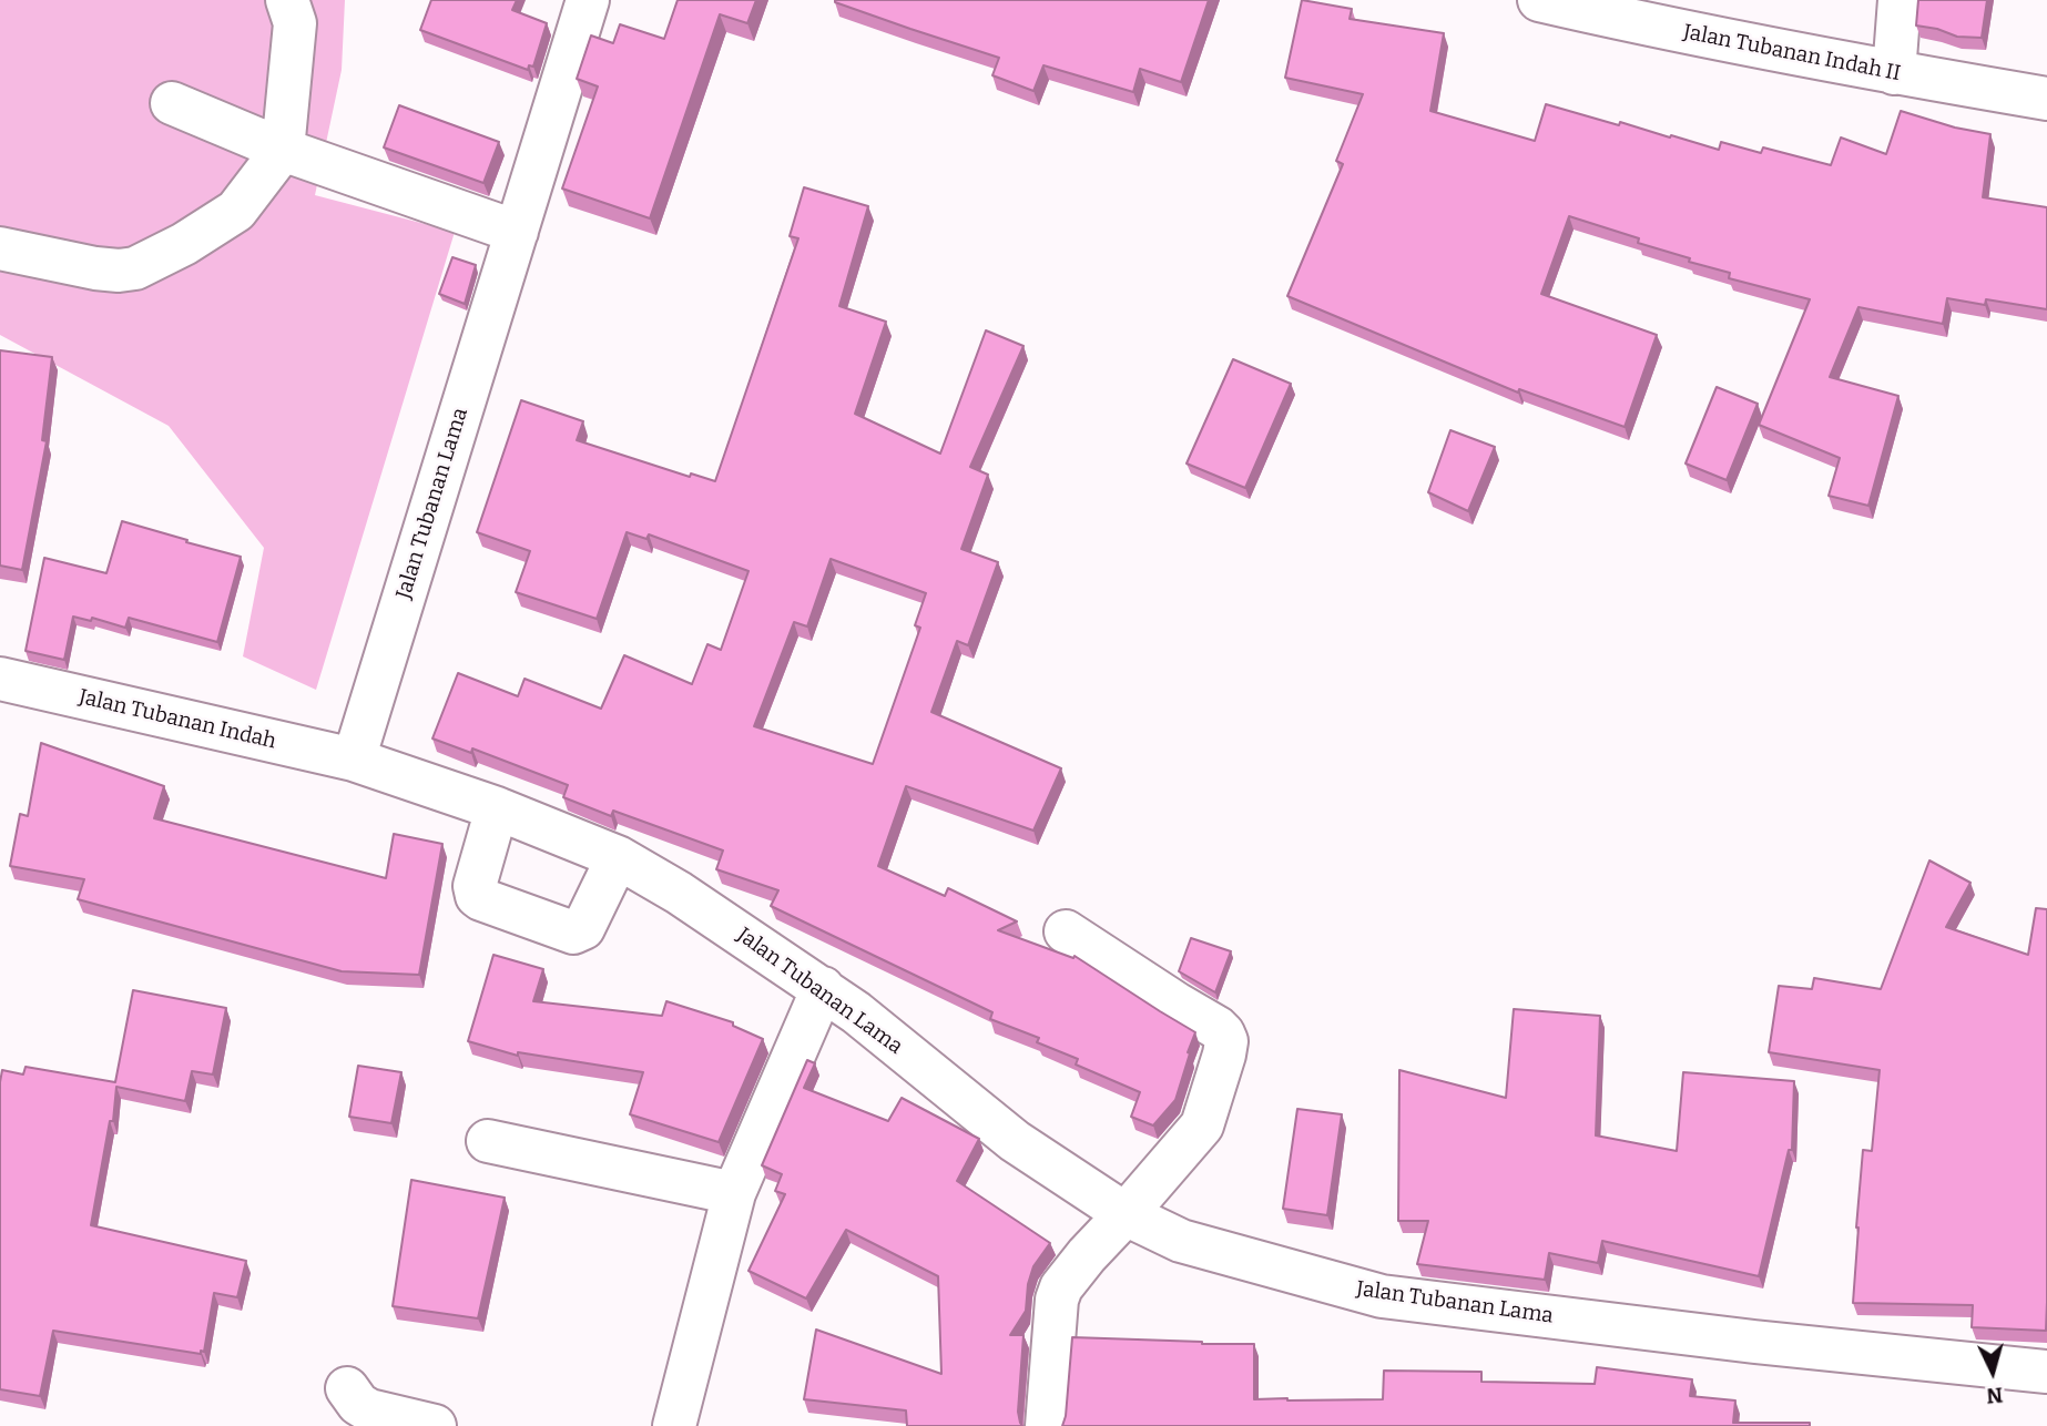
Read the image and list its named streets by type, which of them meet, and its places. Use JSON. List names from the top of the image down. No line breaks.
{"streets":{"street":["Jalan Tubanan Indah II","Jalan Tubanan Lama","Jalan Tubanan Indah"]},"crossings":[["Jalan Tubanan Lama","Jalan Tubanan Indah"]],"north":"bottom"}
